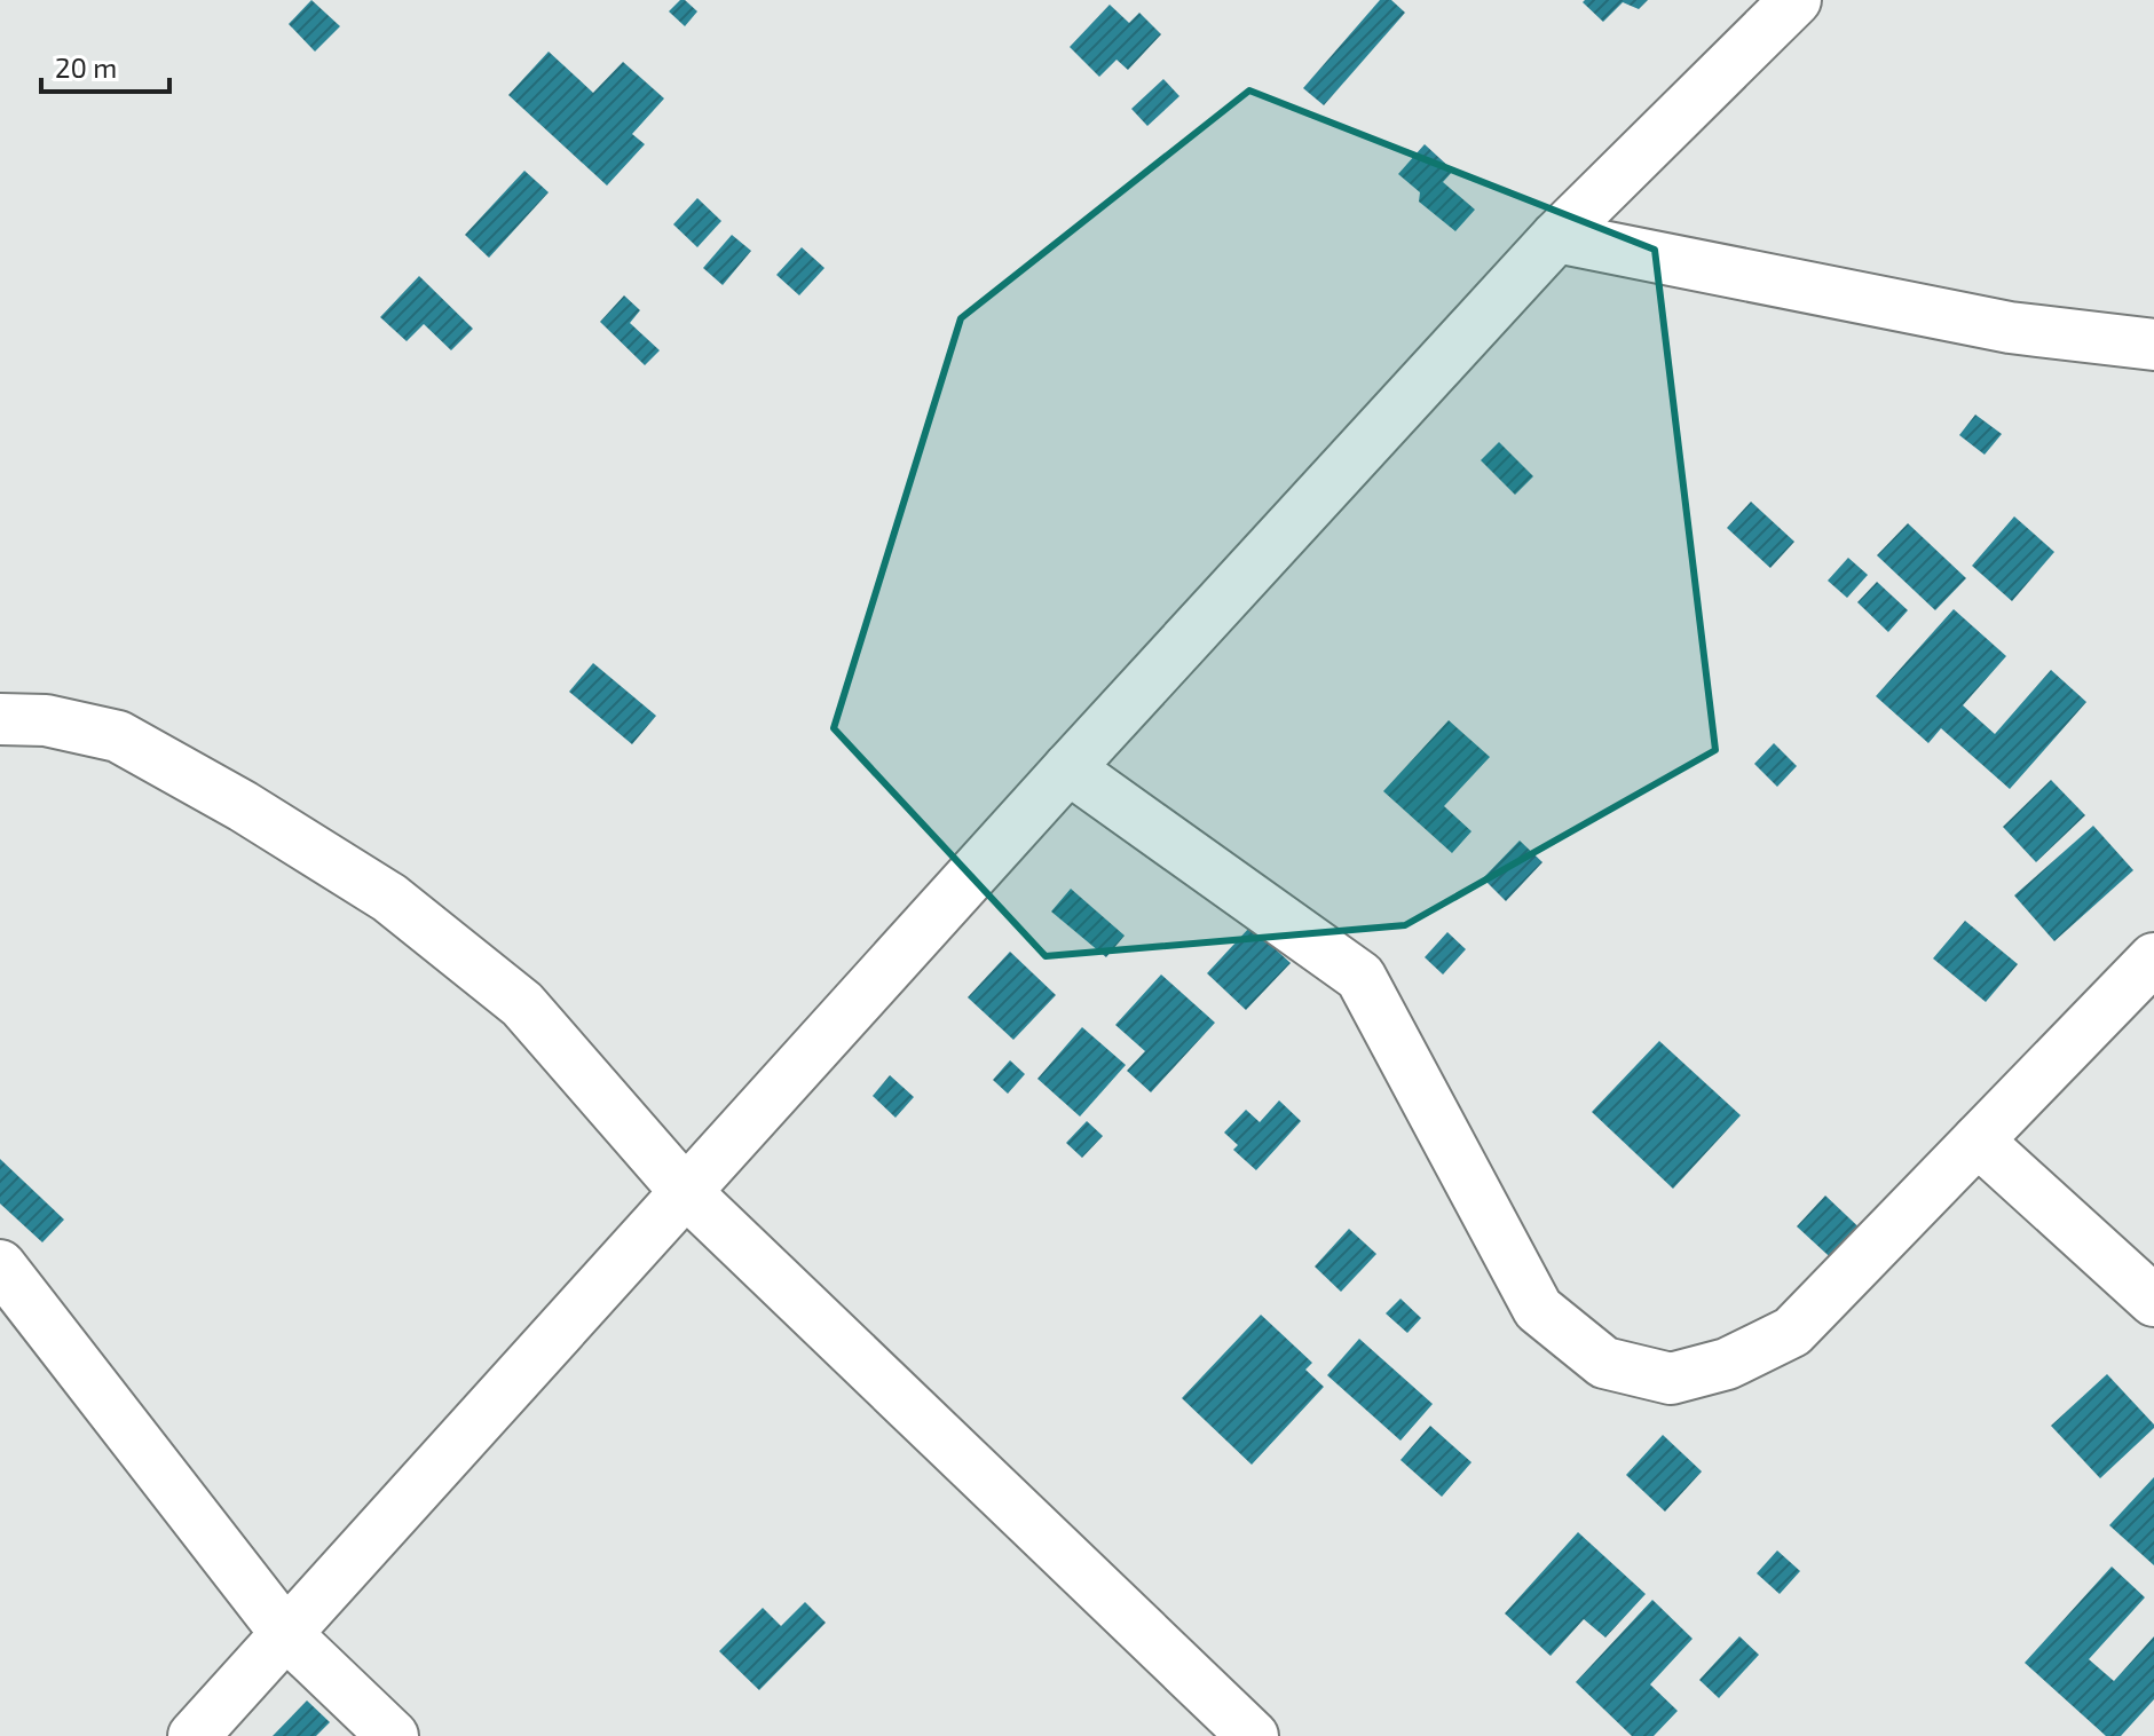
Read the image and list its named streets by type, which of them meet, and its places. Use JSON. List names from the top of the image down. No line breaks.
{"scale_bar":"20 m"}
